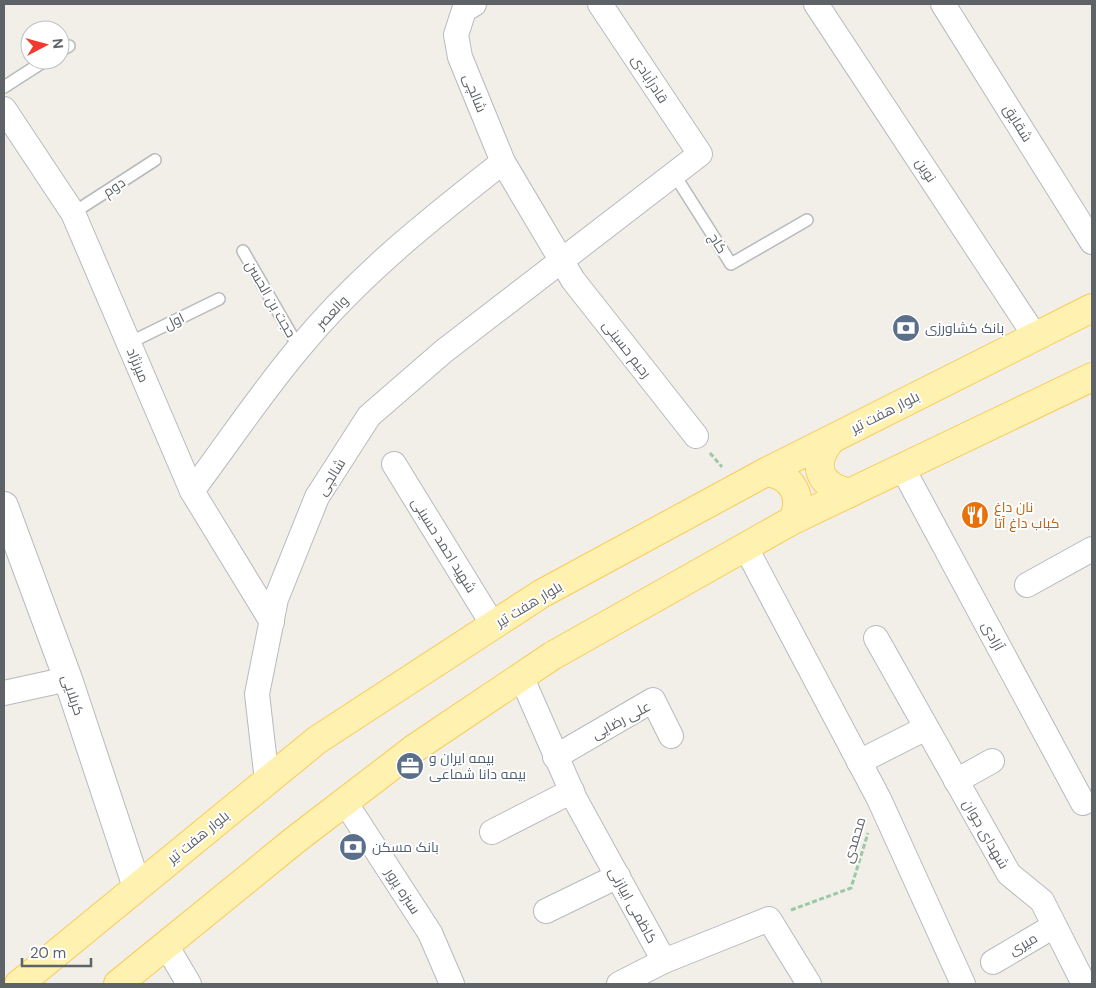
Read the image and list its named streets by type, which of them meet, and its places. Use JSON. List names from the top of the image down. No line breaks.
{"streets":{"main road":["بلوار هفت تیر"],"street":["قادرآبادی","شالچی","شقایق","نوین","والعصر","رحیم حسینی","میرنژاد","شهید احمد حسینی","آزادی","کربلایی","علی رضایی","شهدای جوان","سبزه پرور","کاظمی ابیازنی","میری"],"lane":["دوم","کاج","حجت بن الحسن","اول"],"path":["محمدی"]},"crossings":[["قادرآبادی","شالچی"],["شالچی","کاج"],["شالچی","والعصر"],["شالچی","رحیم حسینی"],["شالچی","میرنژاد"],["شالچی","بلوار هفت تیر"],["نوین","بلوار هفت تیر"],["دوم","میرنژاد"],["حجت بن الحسن","والعصر"],["والعصر","میرنژاد"],["اول","میرنژاد"],["بلوار هفت تیر","شهید احمد حسینی"],["بلوار هفت تیر","کربلایی"],["علی رضایی","کاظمی ابیازنی"],["شهدای جوان","میری"]],"places":{"bank":["بانک کشاورزی","بانک مسکن"],"restaurant":["نان داغ کباب داغ آتا"],"office":["بیمه ایران و بیمه دانا شماعی"]},"scale_bar":"20 m","north":"right"}
